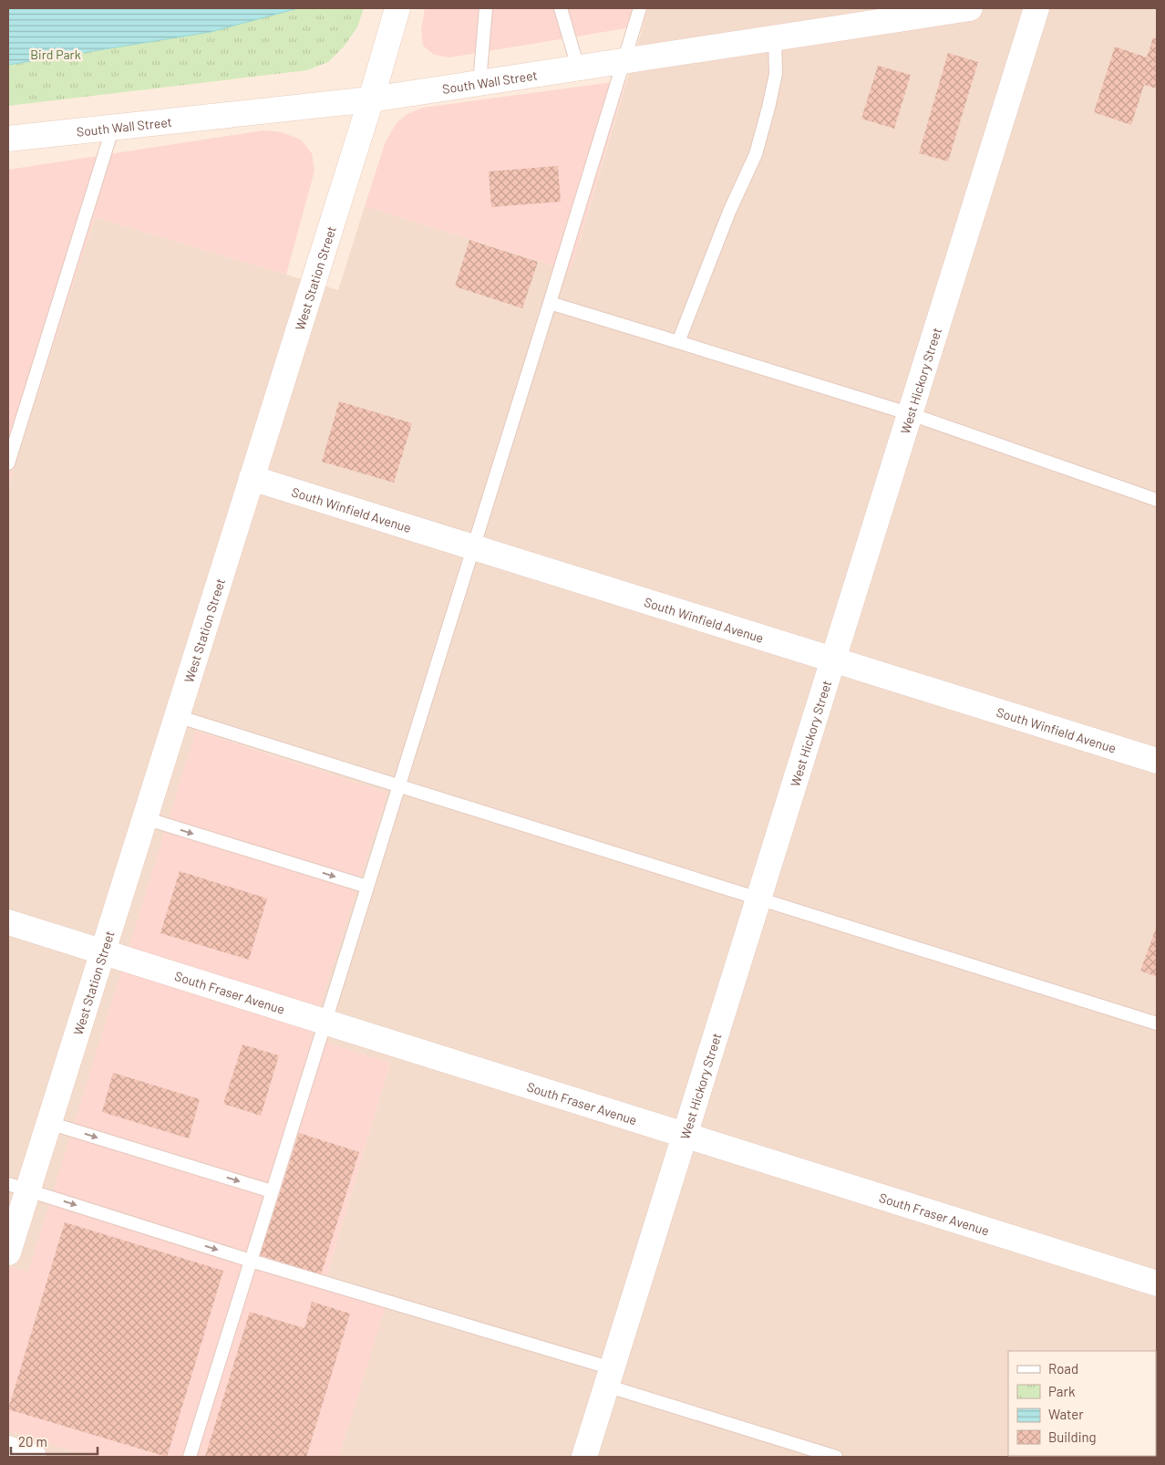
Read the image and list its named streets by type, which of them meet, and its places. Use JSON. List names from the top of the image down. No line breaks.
{"streets":{"street":["South Wall Street","West Station Street","West Hickory Street","South Winfield Avenue","South Fraser Avenue"]},"crossings":[["South Wall Street","West Station Street"],["West Station Street","South Winfield Avenue"],["West Station Street","South Fraser Avenue"],["West Hickory Street","South Winfield Avenue"],["West Hickory Street","South Fraser Avenue"]],"parks":["Bird Park"],"legend":["Road","Park","Water","Building"],"scale_bar":"20 m"}
